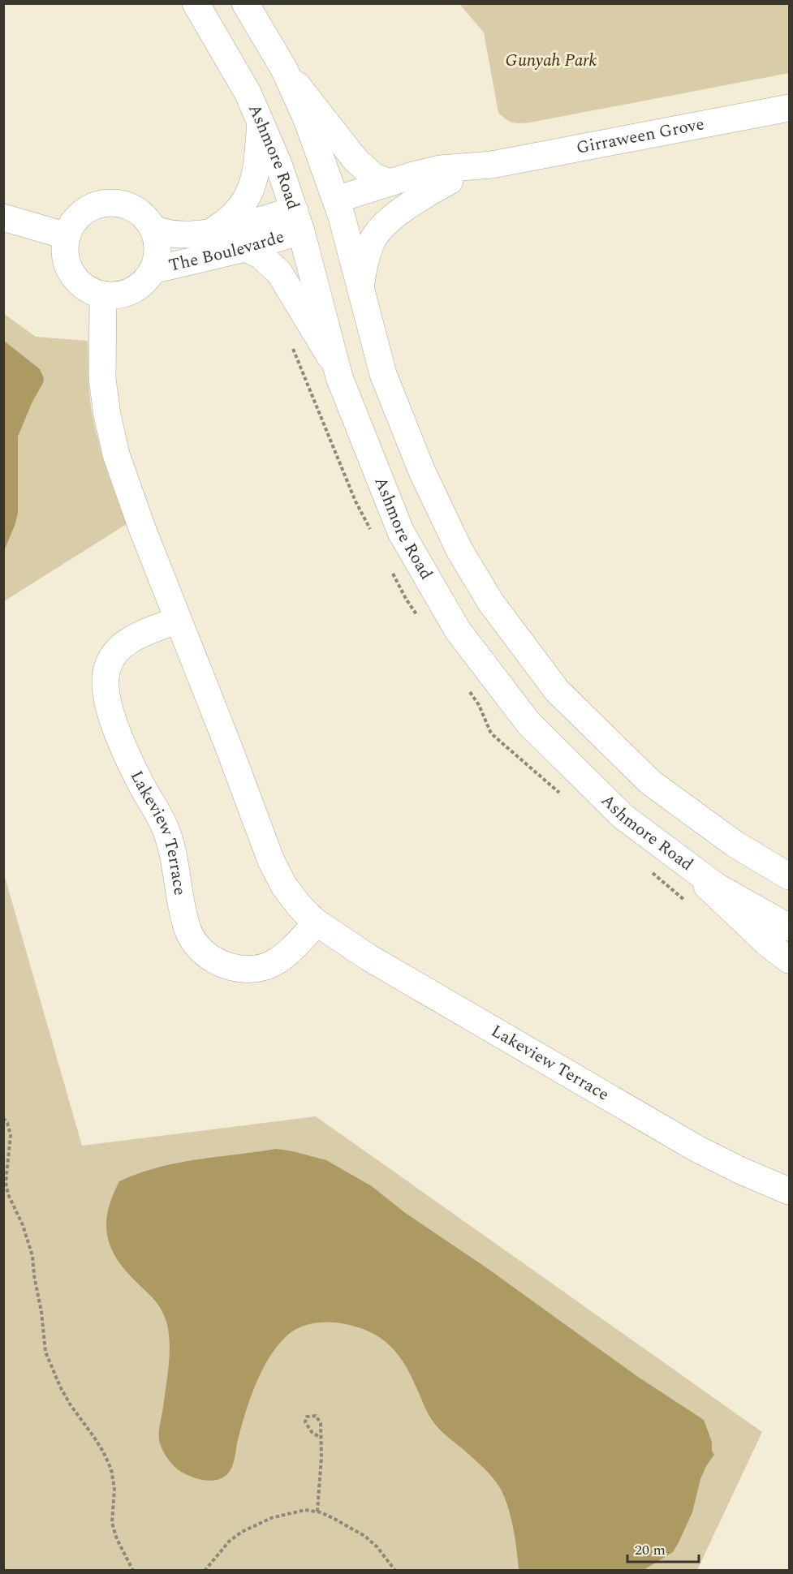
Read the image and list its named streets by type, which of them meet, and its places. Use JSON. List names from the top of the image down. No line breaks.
{"streets":{"street":["Girraween Grove","Ashmore Road","The Boulevarde","Lakeview Terrace"]},"crossings":[["Ashmore Road","The Boulevarde"],["The Boulevarde","Lakeview Terrace"]],"parks":["Gunyah Park"],"scale_bar":"20 m"}
